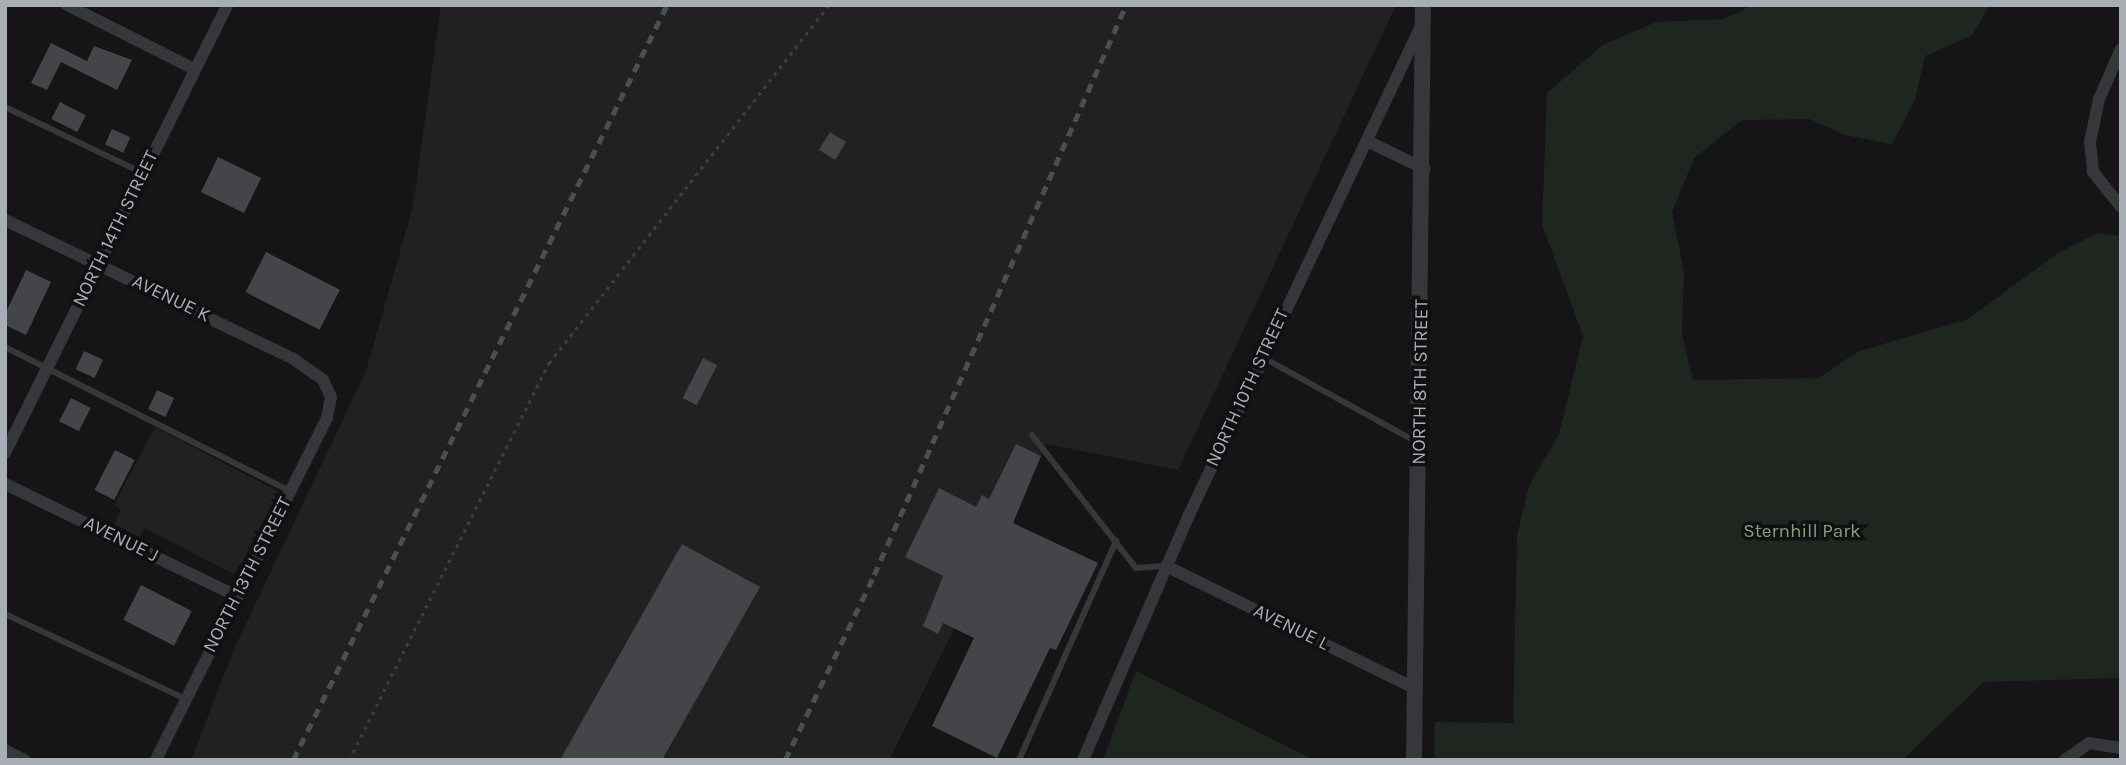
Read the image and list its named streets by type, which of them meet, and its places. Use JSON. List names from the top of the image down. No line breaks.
{"streets":{"street":["NORTH 14TH STREET","AVENUE K","NORTH 8TH STREET","NORTH 10TH STREET","AVENUE J","NORTH 13TH STREET","AVENUE L"]},"crossings":[["NORTH 14TH STREET","AVENUE K"],["AVENUE K","NORTH 13TH STREET"],["NORTH 8TH STREET","NORTH 10TH STREET"],["NORTH 8TH STREET","AVENUE L"],["NORTH 10TH STREET","AVENUE L"],["AVENUE J","NORTH 13TH STREET"]],"parks":["Sternhill Park"]}
